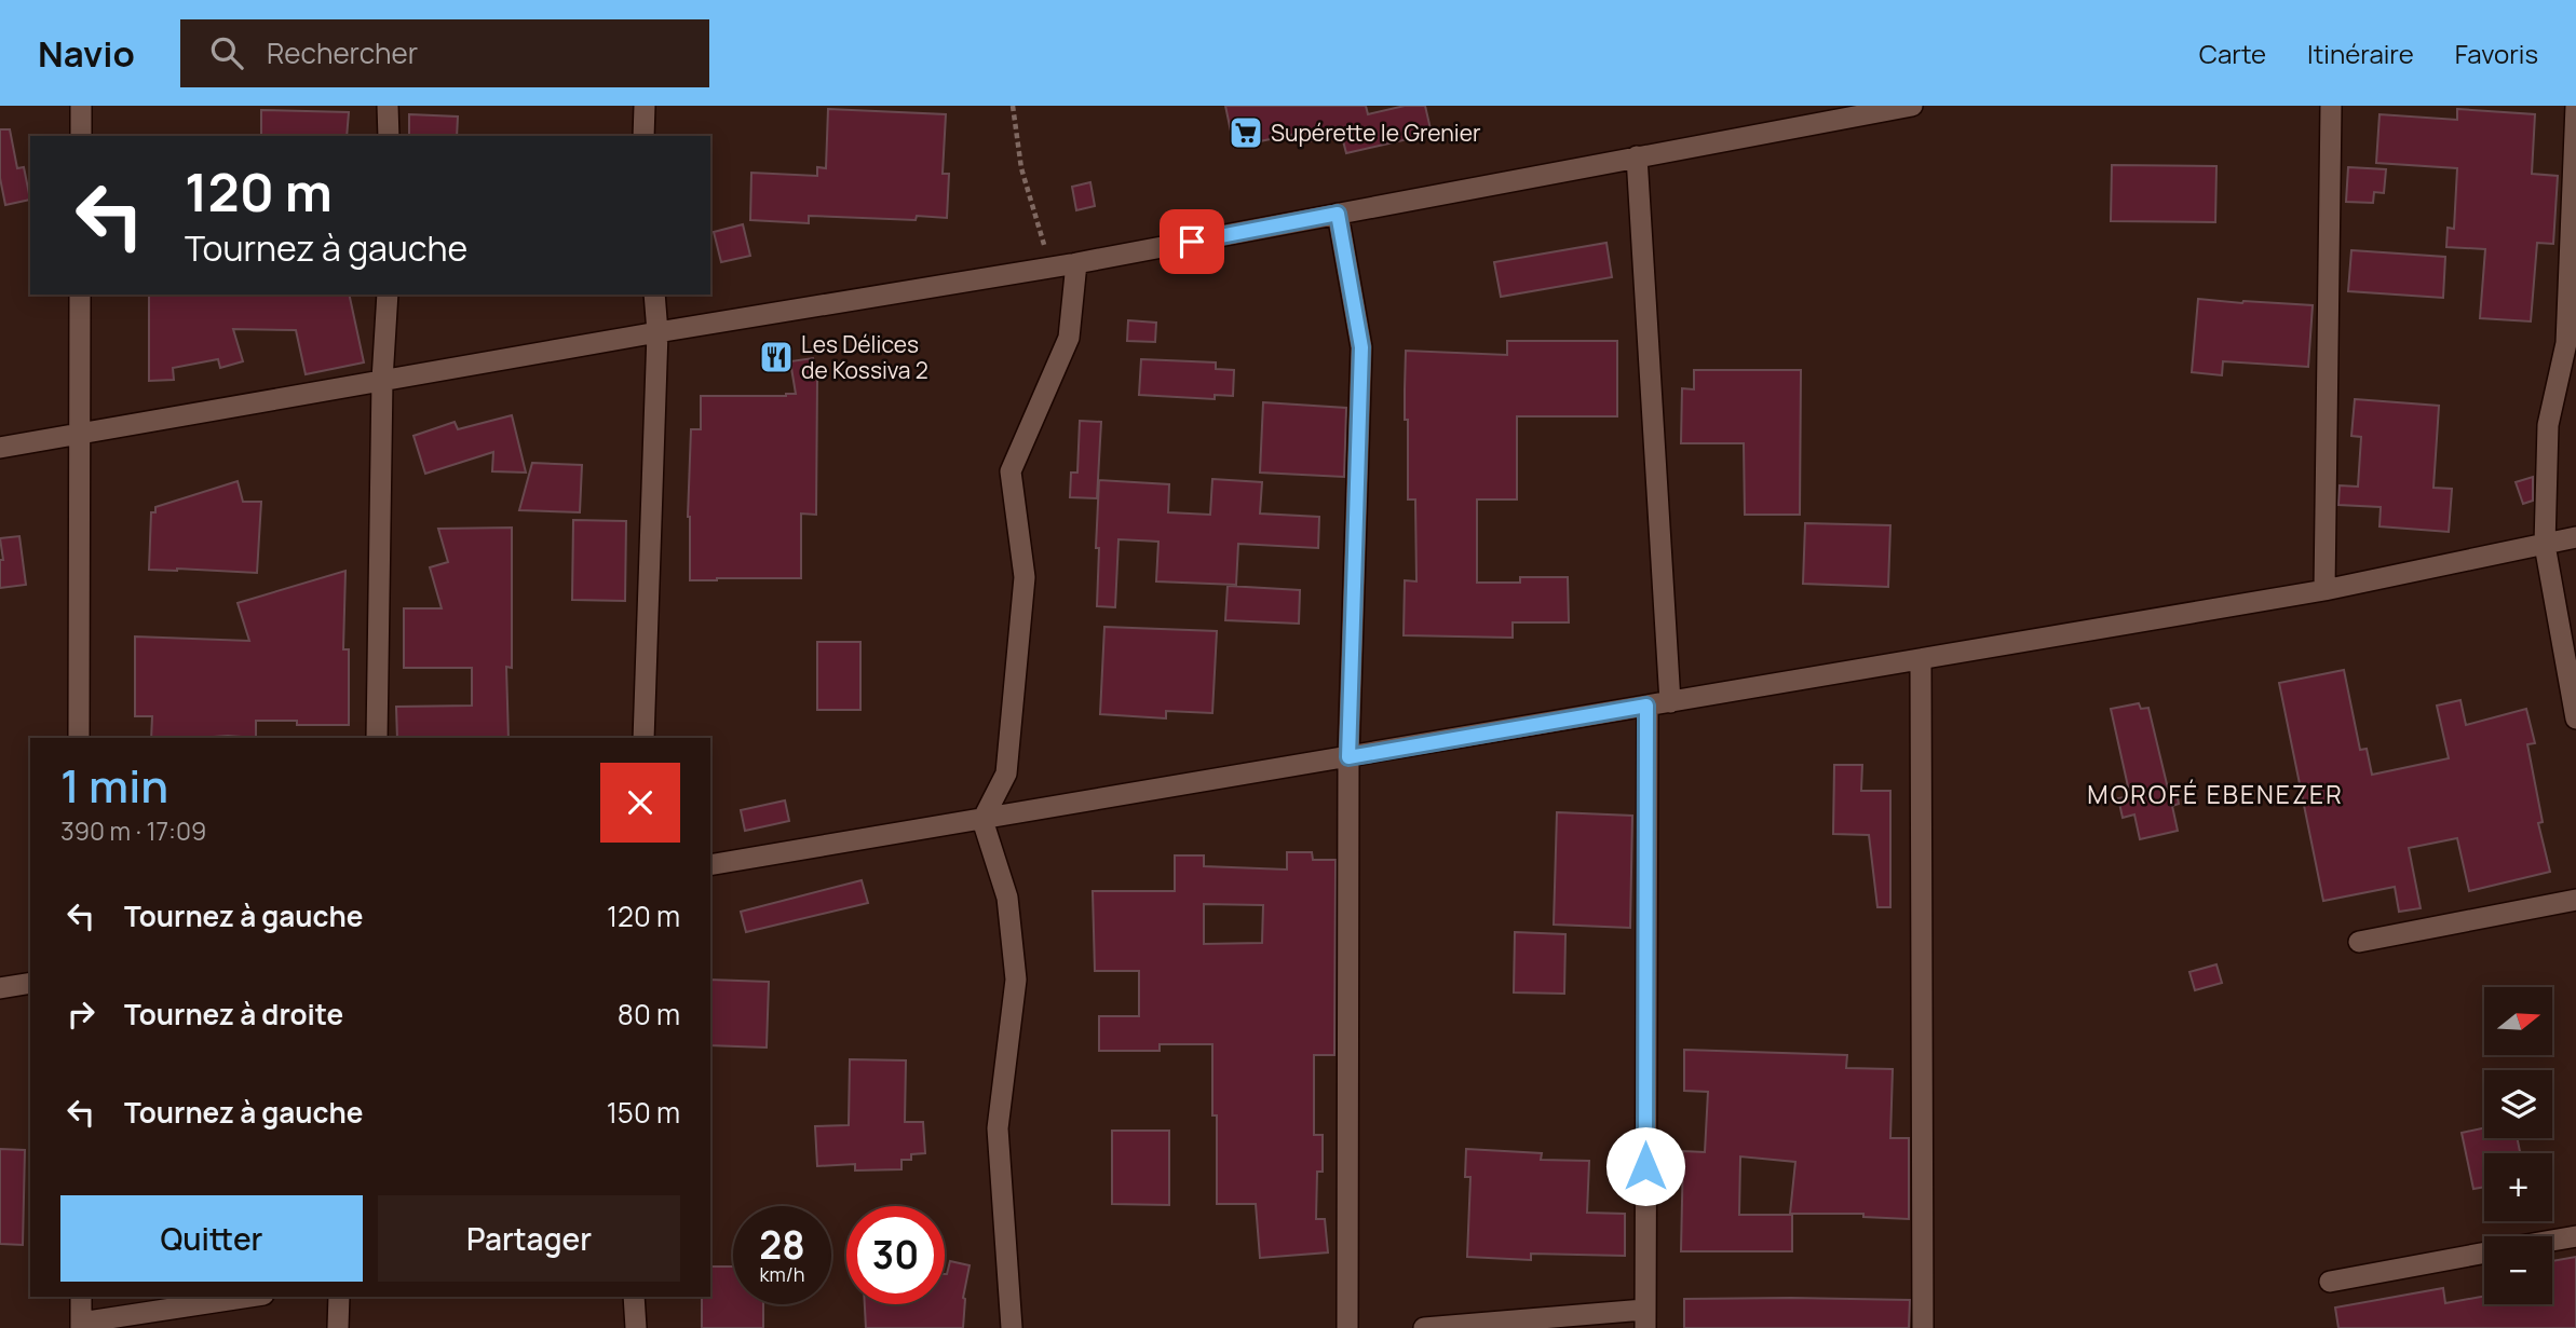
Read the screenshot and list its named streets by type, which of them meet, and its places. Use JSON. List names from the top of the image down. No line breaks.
{"districts":["MOROFÉ EBENEZER"],"places":{"supermarket":["Supérette le Grenier"],"restaurant":["Les Délices de Kossiva 2"]},"north":"right","page":{"header":"Navio","search":"Rechercher","nav":["Carte","Itinéraire","Favoris"],"turn":["120 m","Tournez à gauche"],"heading":["1 min","390 m · 17:09"],"list":[{"name":"Tournez à gauche","value":"120 m"},{"name":"Tournez à droite","value":"80 m"},{"name":"Tournez à gauche","value":"150 m"}],"map_buttons":["+","−"],"buttons":["Quitter","Partager"],"speed":"28 km/h","limit":"30"}}
